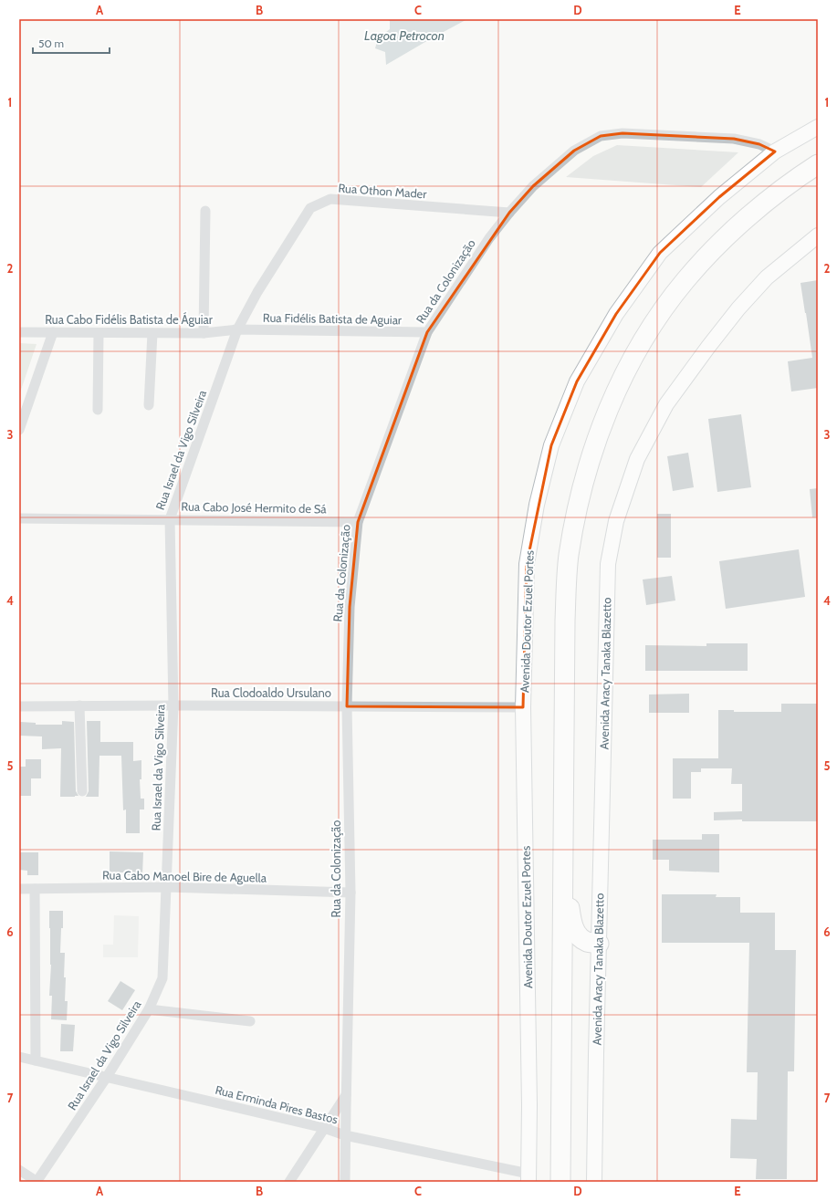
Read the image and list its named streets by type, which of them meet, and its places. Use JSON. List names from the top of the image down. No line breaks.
{"streets":{"main road":["Avenida Doutor Ezuel Portes","Avenida Aracy Tanaka Blazetto"],"street":["Rua Othon Mader","Rua da Colonização","Rua Fidélis Batista de Aguiar","Rua Cabo Fidélis Batista de Águiar","Rua Israel da Vigo Silveira","Rua Cabo José Hermito de Sá","Rua Clodoaldo Ursulano","Rua Cabo Manoel Bire de Aguella","Rua Erminda Pires Bastos"]},"crossings":[["Rua Othon Mader","Rua da Colonização"],["Rua Othon Mader","Rua Fidélis Batista de Aguiar"],["Rua Othon Mader","Rua Cabo Fidélis Batista de Águiar"],["Rua Othon Mader","Rua Israel da Vigo Silveira"],["Rua da Colonização","Rua Fidélis Batista de Aguiar"],["Rua da Colonização","Rua Cabo José Hermito de Sá"],["Rua da Colonização","Avenida Doutor Ezuel Portes"],["Rua da Colonização","Rua Clodoaldo Ursulano"],["Rua da Colonização","Rua Cabo Manoel Bire de Aguella"],["Rua da Colonização","Rua Erminda Pires Bastos"],["Rua Fidélis Batista de Aguiar","Rua Cabo Fidélis Batista de Águiar"],["Rua Fidélis Batista de Aguiar","Rua Israel da Vigo Silveira"],["Rua Cabo Fidélis Batista de Águiar","Rua Israel da Vigo Silveira"],["Rua Israel da Vigo Silveira","Rua Cabo José Hermito de Sá"],["Rua Israel da Vigo Silveira","Rua Clodoaldo Ursulano"],["Rua Israel da Vigo Silveira","Rua Cabo Manoel Bire de Aguella"],["Rua Israel da Vigo Silveira","Rua Erminda Pires Bastos"],["Avenida Doutor Ezuel Portes","Rua Clodoaldo Ursulano"],["Avenida Doutor Ezuel Portes","Rua Erminda Pires Bastos"]],"water":["Lagoa Petrocon"],"scale_bar":"50 m","grid":{"columns":["A","B","C","D","E"],"rows":["1","2","3","4","5","6","7"]}}
